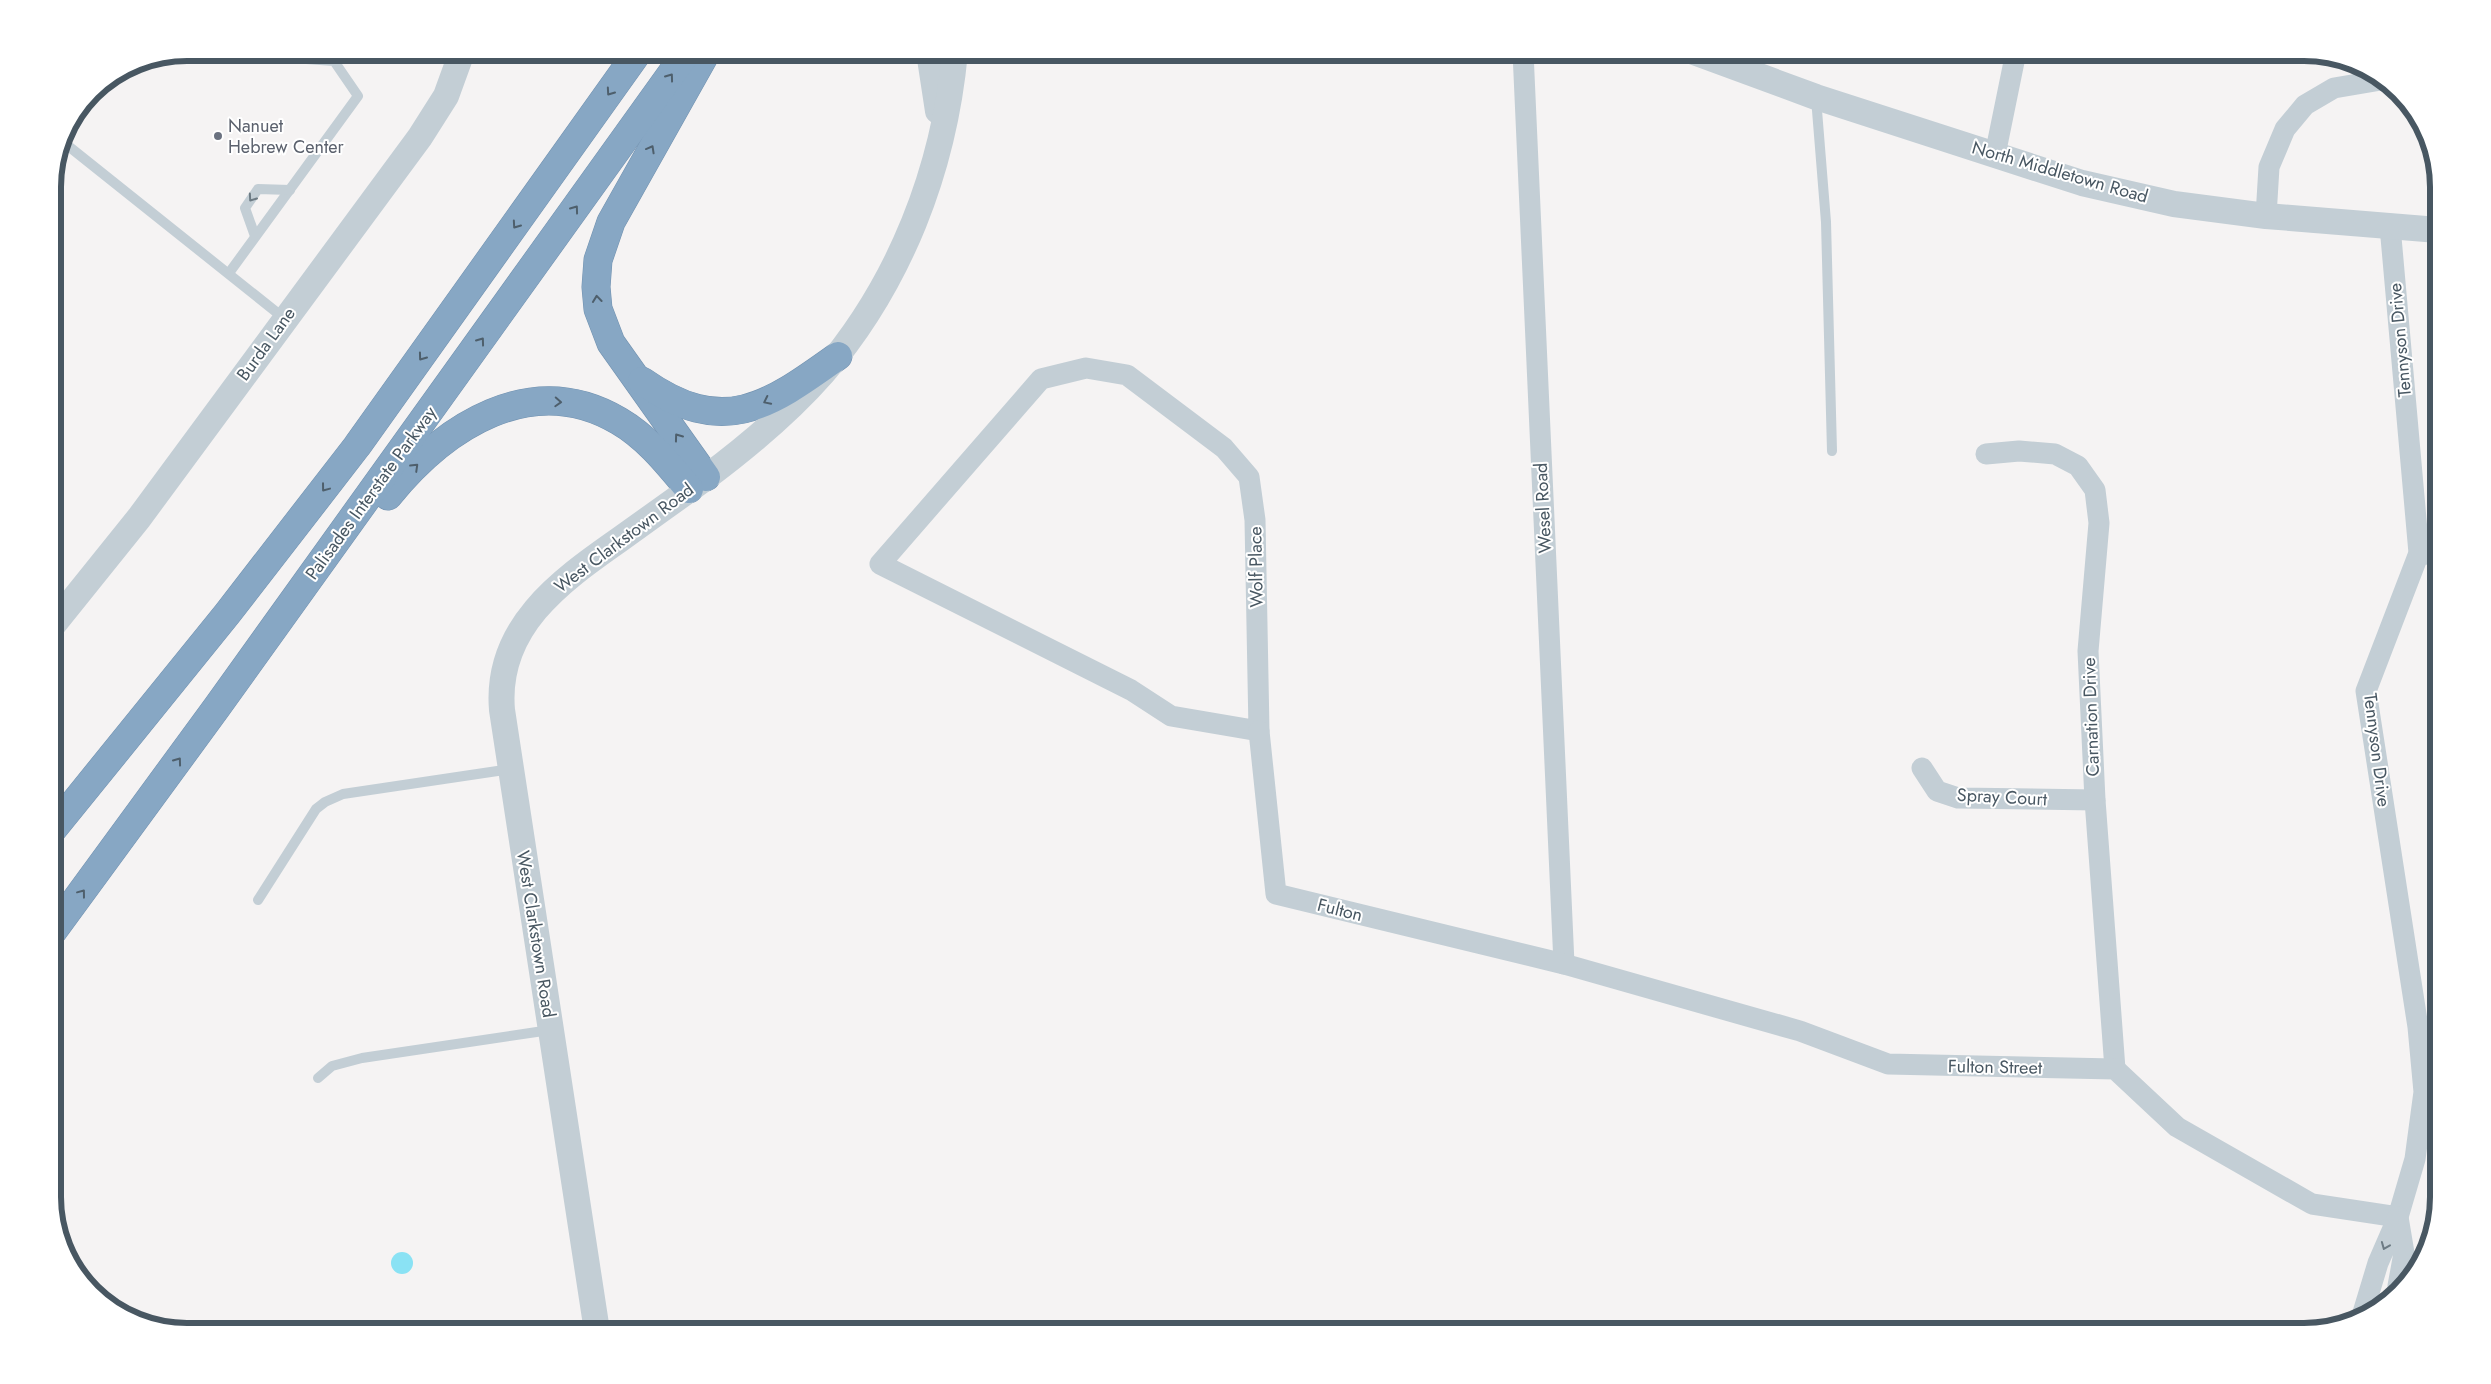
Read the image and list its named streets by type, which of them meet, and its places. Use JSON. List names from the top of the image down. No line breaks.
{"streets":{"highway":["Palisades Interstate Parkway"],"street":["North Middletown Road","Tennyson Drive","Burda Lane","Wesel Road","West Clarkstown Road","Wolf Place","Carnation Drive","Spray Court","Fulton","Fulton Street"]},"crossings":[["North Middletown Road","Tennyson Drive"],["Wesel Road","Fulton"],["Wesel Road","Fulton Street"],["Wolf Place","Fulton"],["Carnation Drive","Spray Court"],["Carnation Drive","Fulton Street"],["Fulton","Fulton Street"]],"places":["Nanuet Hebrew Center"]}
